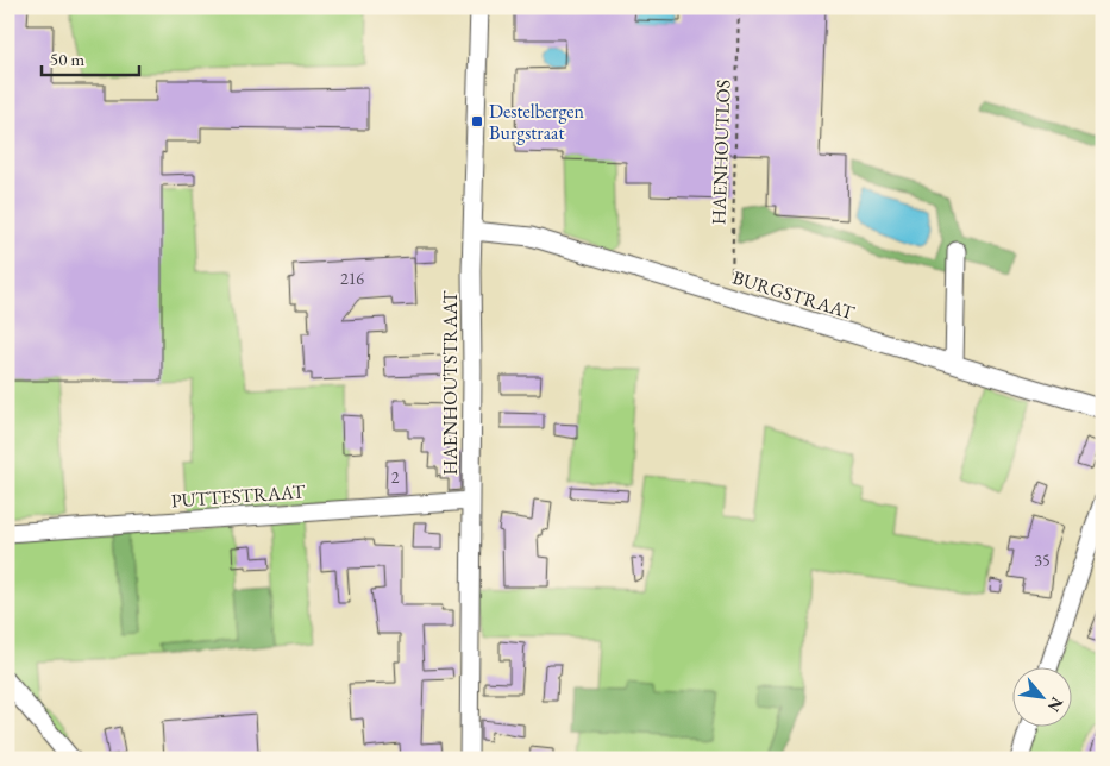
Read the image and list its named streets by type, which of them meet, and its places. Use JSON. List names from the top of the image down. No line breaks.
{"streets":{"street":["BURGSTRAAT","HAENHOUTSTRAAT","PUTTESTRAAT"],"path":["HAENHOUTLOS"]},"crossings":[["HAENHOUTLOS","BURGSTRAAT"],["BURGSTRAAT","HAENHOUTSTRAAT"],["HAENHOUTSTRAAT","PUTTESTRAAT"]],"places":{"transit":["Destelbergen Burgstraat"]},"house_numbers":["216","2","35"],"scale_bar":"50 m","north":"bottom right"}
